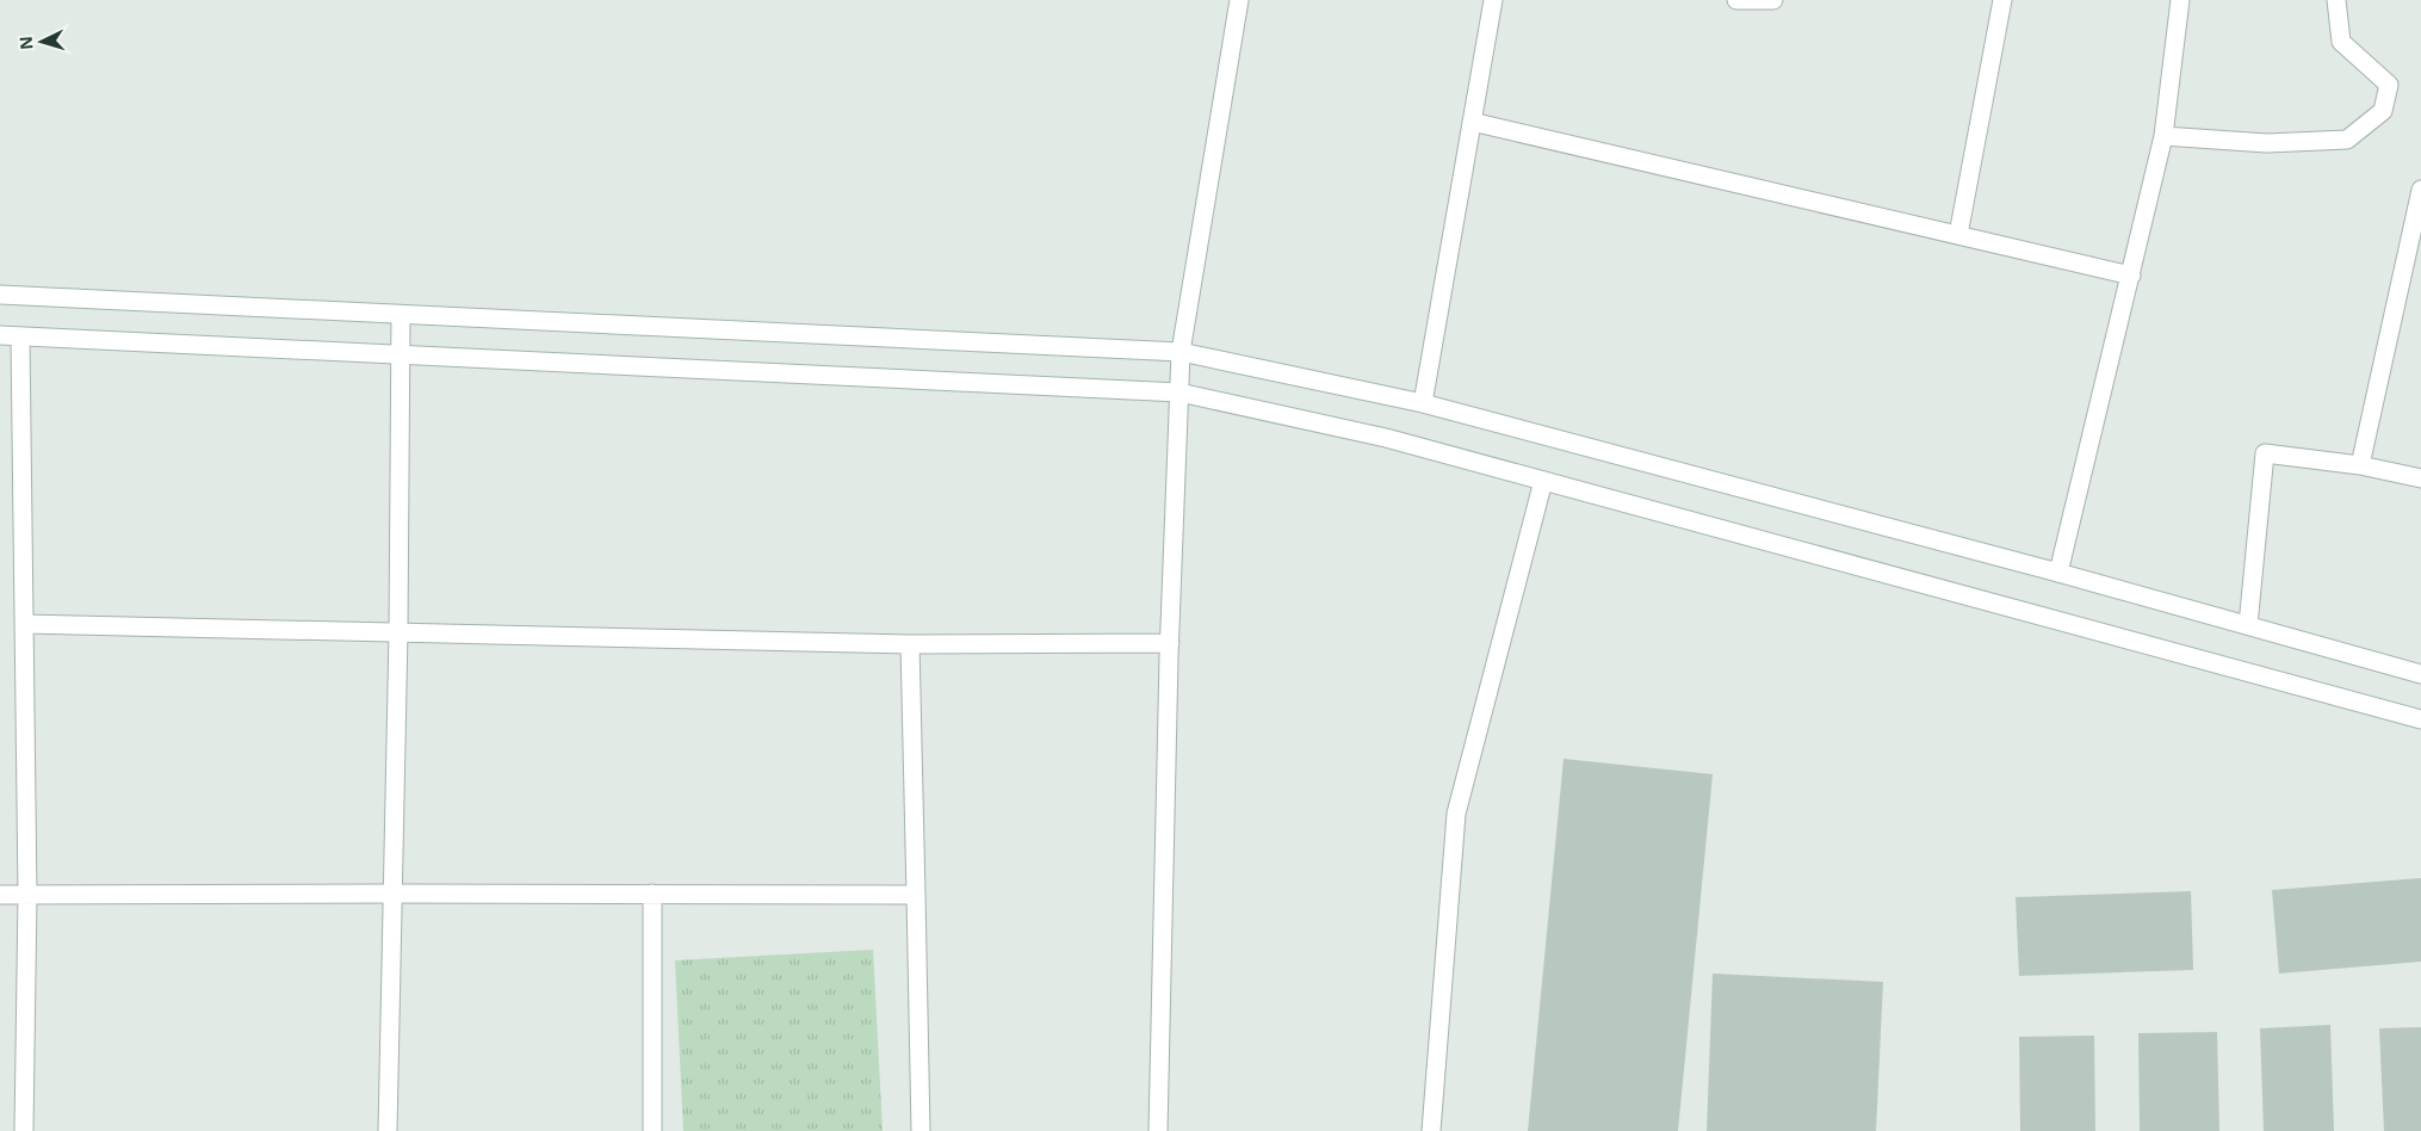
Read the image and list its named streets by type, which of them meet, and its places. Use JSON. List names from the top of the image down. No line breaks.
{"north":"left"}
